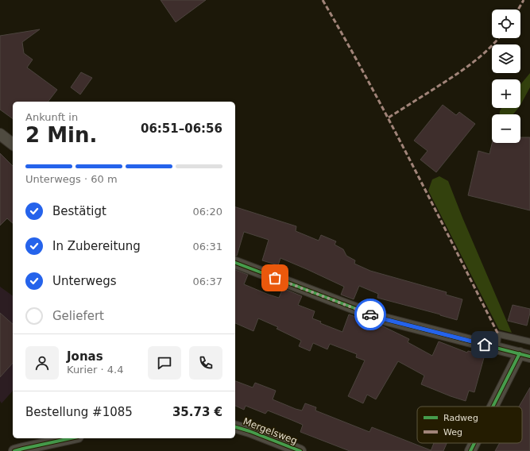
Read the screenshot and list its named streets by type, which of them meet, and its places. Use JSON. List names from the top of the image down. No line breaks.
{"streets":{"street":["Mergelsweg"]},"legend":["Radweg","Weg"],"page":{"map_buttons":["+","−"],"heading":["2 Min.","Ankunft in","06:51–06:56"],"panel":["Jonas","Kurier · 4.4","Bestellung #1085","35.73 €"],"bar":"Unterwegs · 60 m","list":[["Bestätigt","06:20"],["In Zubereitung","06:31"],["Unterwegs","06:37"],"Geliefert"]}}
